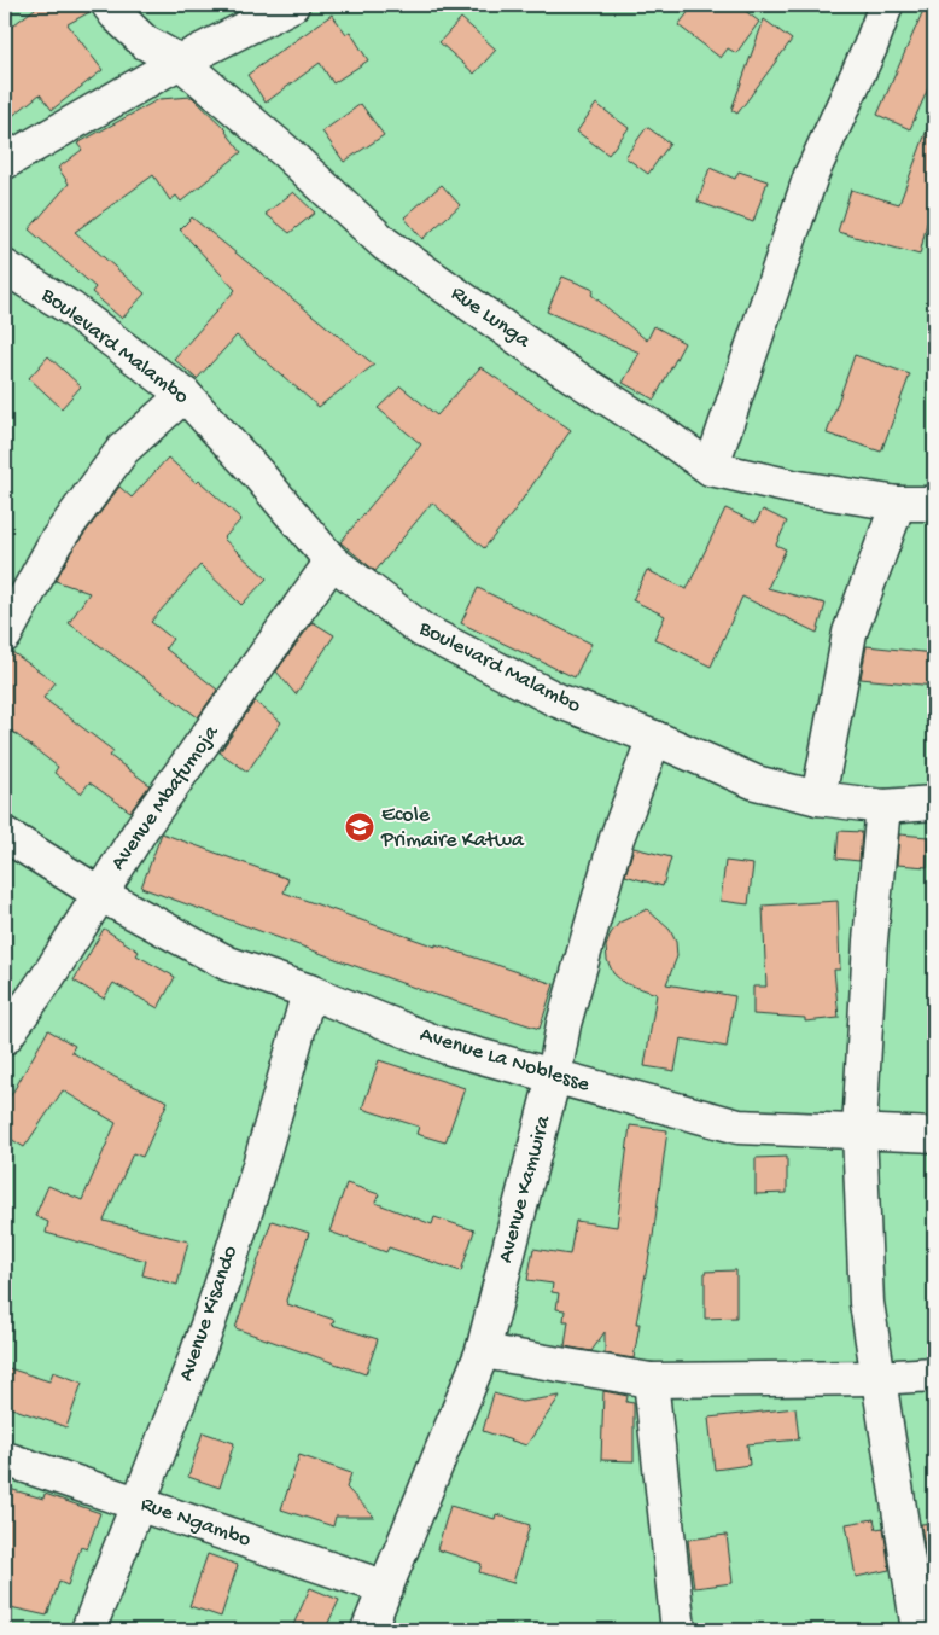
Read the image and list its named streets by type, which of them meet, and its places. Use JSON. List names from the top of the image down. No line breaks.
{"streets":{"street":["Rue Lunga","Boulevard Malambo","Avenue Mbafumoja","Avenue La Noblesse","Avenue Kamwira","Avenue Kisando","Rue Ngambo"]},"crossings":[["Boulevard Malambo","Avenue Mbafumoja"],["Boulevard Malambo","Avenue Kamwira"],["Avenue Mbafumoja","Avenue La Noblesse"],["Avenue La Noblesse","Avenue Kamwira"],["Avenue La Noblesse","Avenue Kisando"],["Avenue Kamwira","Rue Ngambo"],["Avenue Kisando","Rue Ngambo"]],"places":{"school or university":["Ecole Primaire Katwa"]}}
